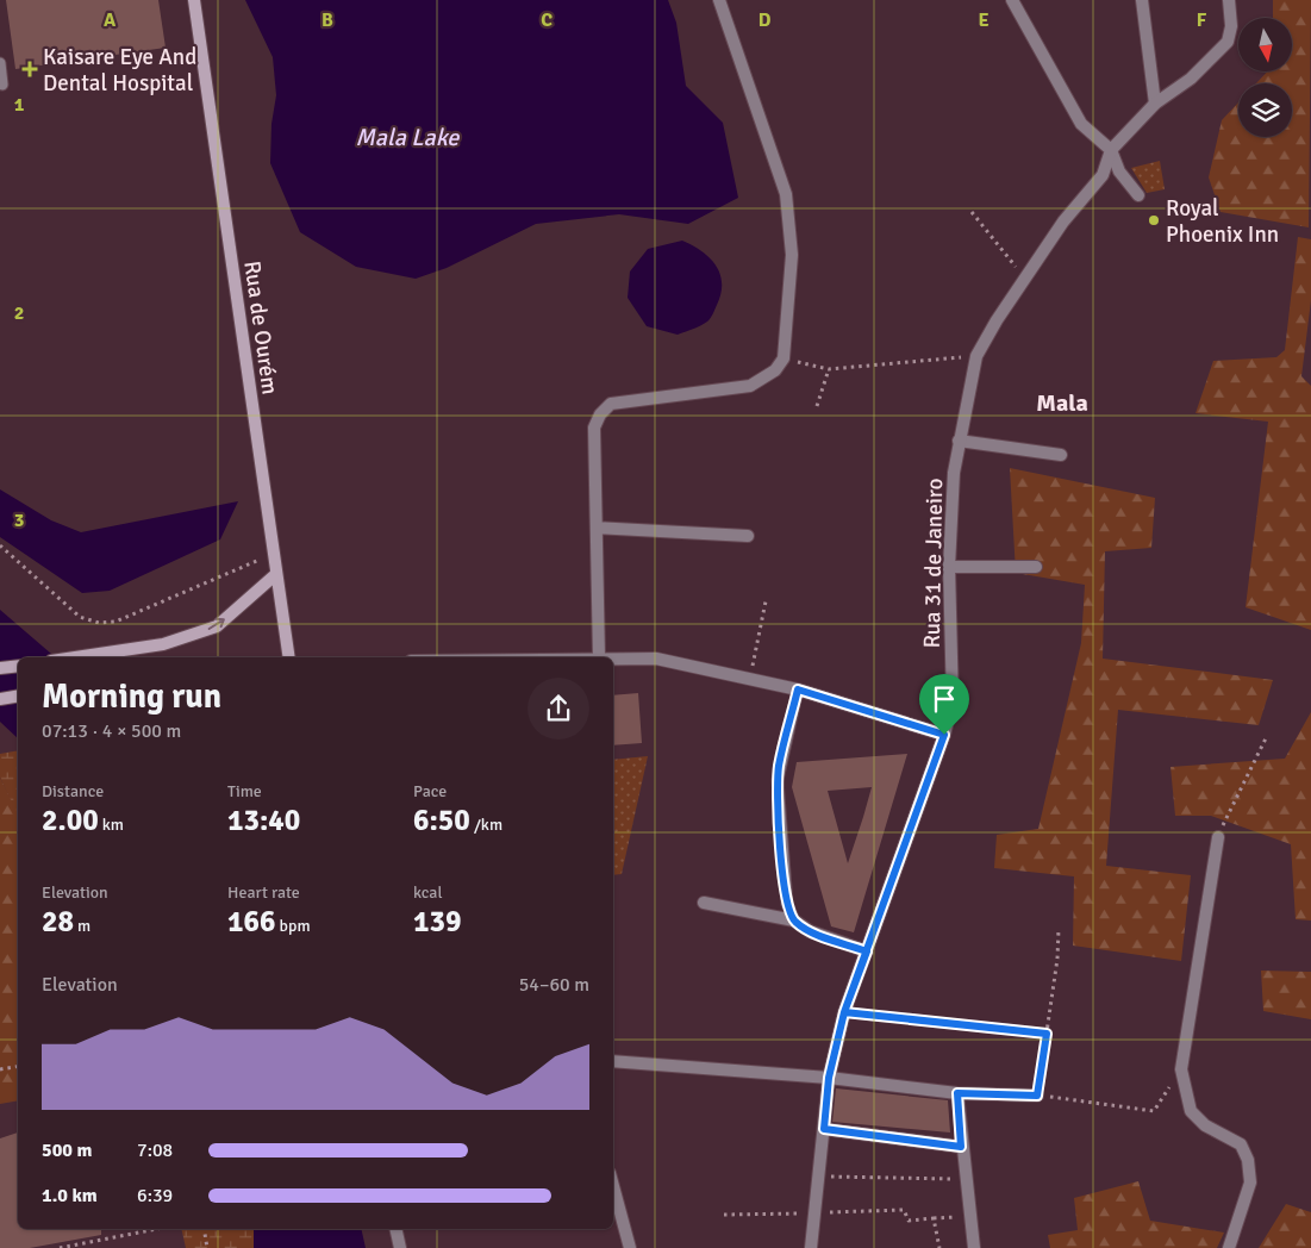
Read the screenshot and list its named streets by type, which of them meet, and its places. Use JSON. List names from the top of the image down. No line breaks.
{"streets":{"main road":["Rua de Ourém"],"street":["Rua 31 de Janeiro"]},"districts":["Mala"],"water":["Mala Lake"],"places":{"health":["Kaisare Eye And Dental Hospital"],"other":["Royal Phoenix Inn"]},"north":"bottom","page":{"heading":["Morning run","07:13 · 4 × 500 m"],"stats":[["Distance","2.00 km"],["Time","13:40"],["Pace","6:50 /km"],["Elevation","28 m"],["Heart rate","166 bpm"],["kcal","139"]],"chart":["Elevation","54–60 m"],"list":[{"name":"500 m","note":"7:08"},{"name":"1.0 km","note":"6:39"}]},"grid":{"columns":["A","B","C","D","E","F"],"rows":["1","2","3"]}}
